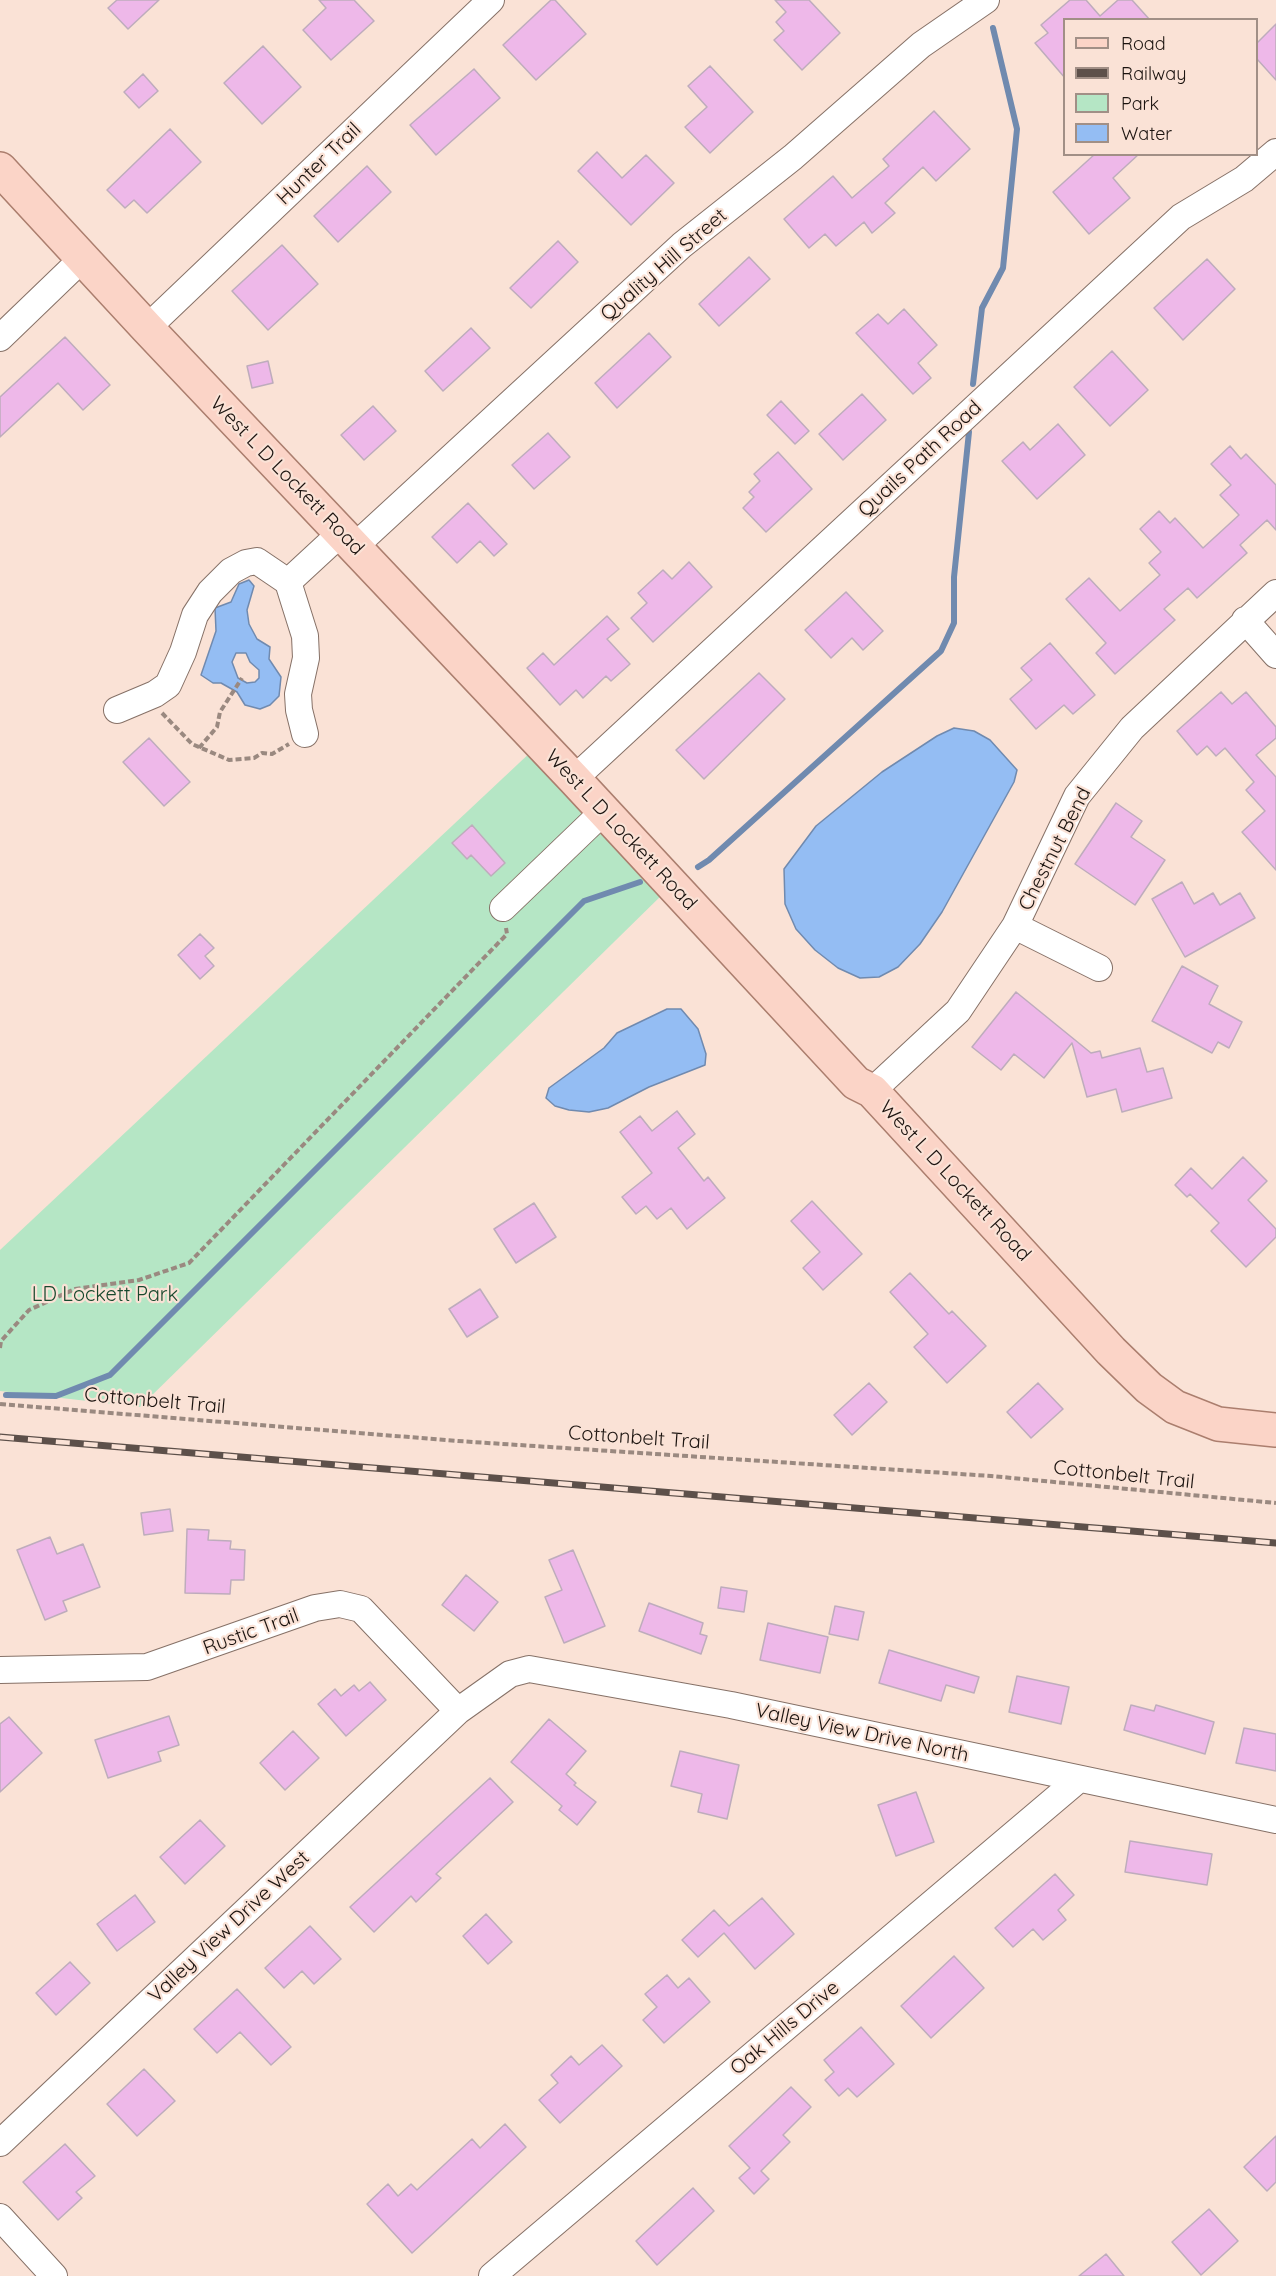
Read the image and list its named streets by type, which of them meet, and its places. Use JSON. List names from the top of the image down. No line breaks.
{"streets":{"main road":["West L D Lockett Road"],"street":["Hunter Trail","Quality Hill Street","Quails Path Road","Chestnut Bend","Rustic Trail","Valley View Drive North","Valley View Drive West","Oak Hills Drive"],"path":["Cottonbelt Trail"]},"crossings":[["Hunter Trail","West L D Lockett Road"],["Quality Hill Street","West L D Lockett Road"],["Quails Path Road","West L D Lockett Road"],["West L D Lockett Road","Chestnut Bend"],["Rustic Trail","Valley View Drive North"],["Rustic Trail","Valley View Drive West"],["Valley View Drive North","Valley View Drive West"],["Valley View Drive North","Oak Hills Drive"]],"parks":["LD Lockett Park"],"legend":["Road","Railway","Park","Water"]}
